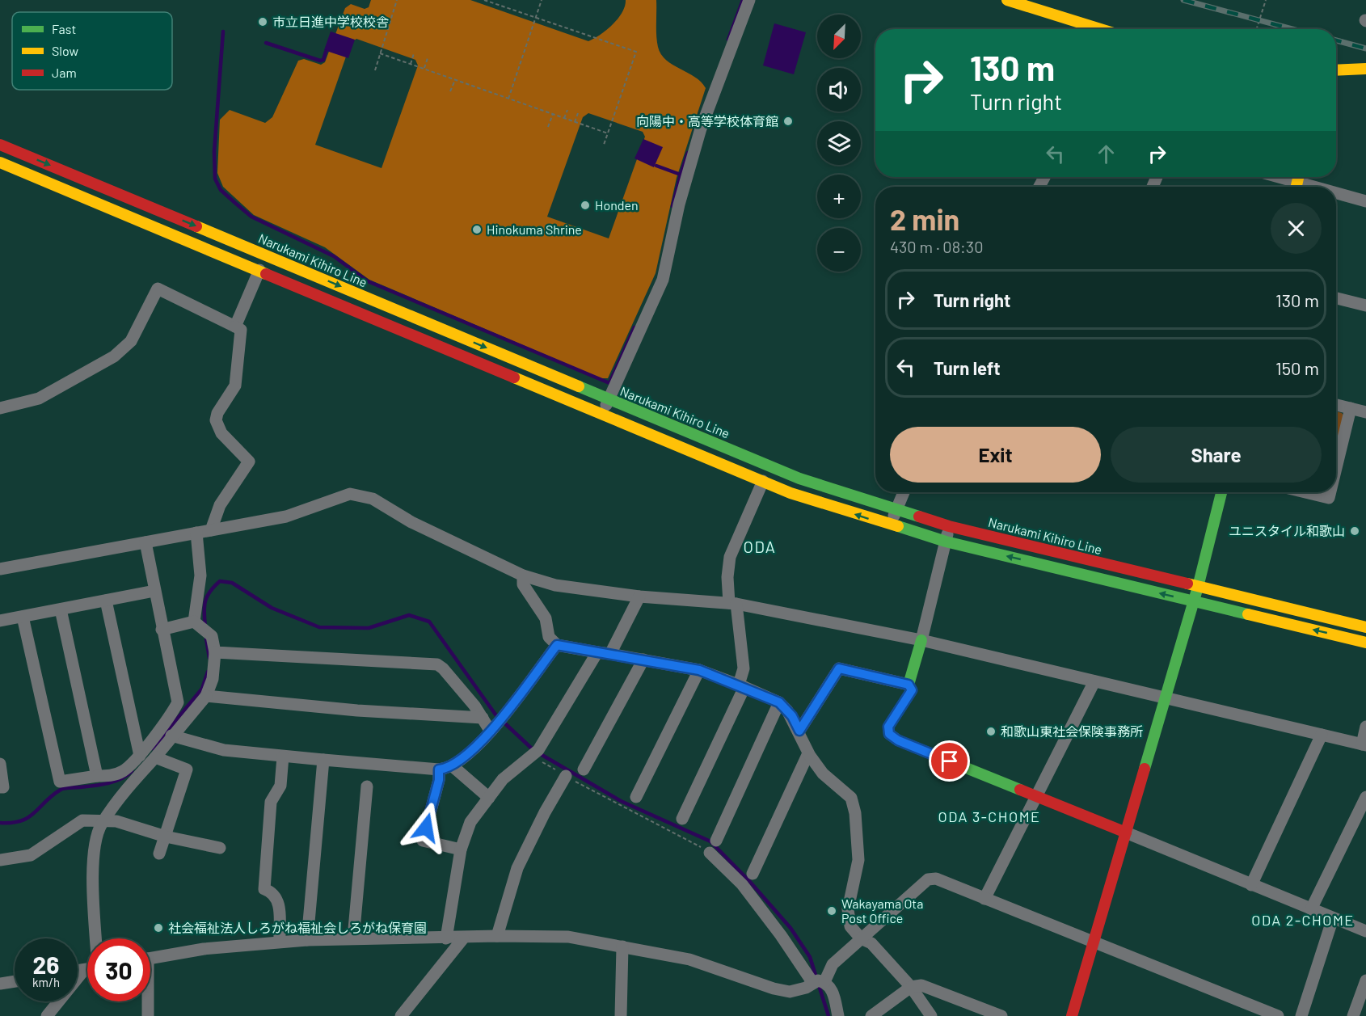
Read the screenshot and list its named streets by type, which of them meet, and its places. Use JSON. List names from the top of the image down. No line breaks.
{"streets":{"main road":["Narukami Kihiro Line"]},"districts":["ODA","ODA 3-CHOME","ODA 2-CHOME"],"places":["市立日進中学校校舎","向陽中・高等学校体育館","Honden","Hinokuma Shrine","ユニスタイル和歌山","和歌山東社会保険事務所","Wakayama Ota Post Office","社会福祉法人しろがね福祉会しろがね保育園"],"legend":["Fast","Slow","Jam"],"north":"bottom left","page":{"map_buttons":["+","−"],"turn":["130 m","Turn right"],"heading":["2 min","430 m · 08:30"],"list":[{"name":"Turn right","value":"130 m"},{"name":"Turn left","value":"150 m"}],"buttons":["Exit","Share"],"speed":"26 km/h","limit":"30"}}
